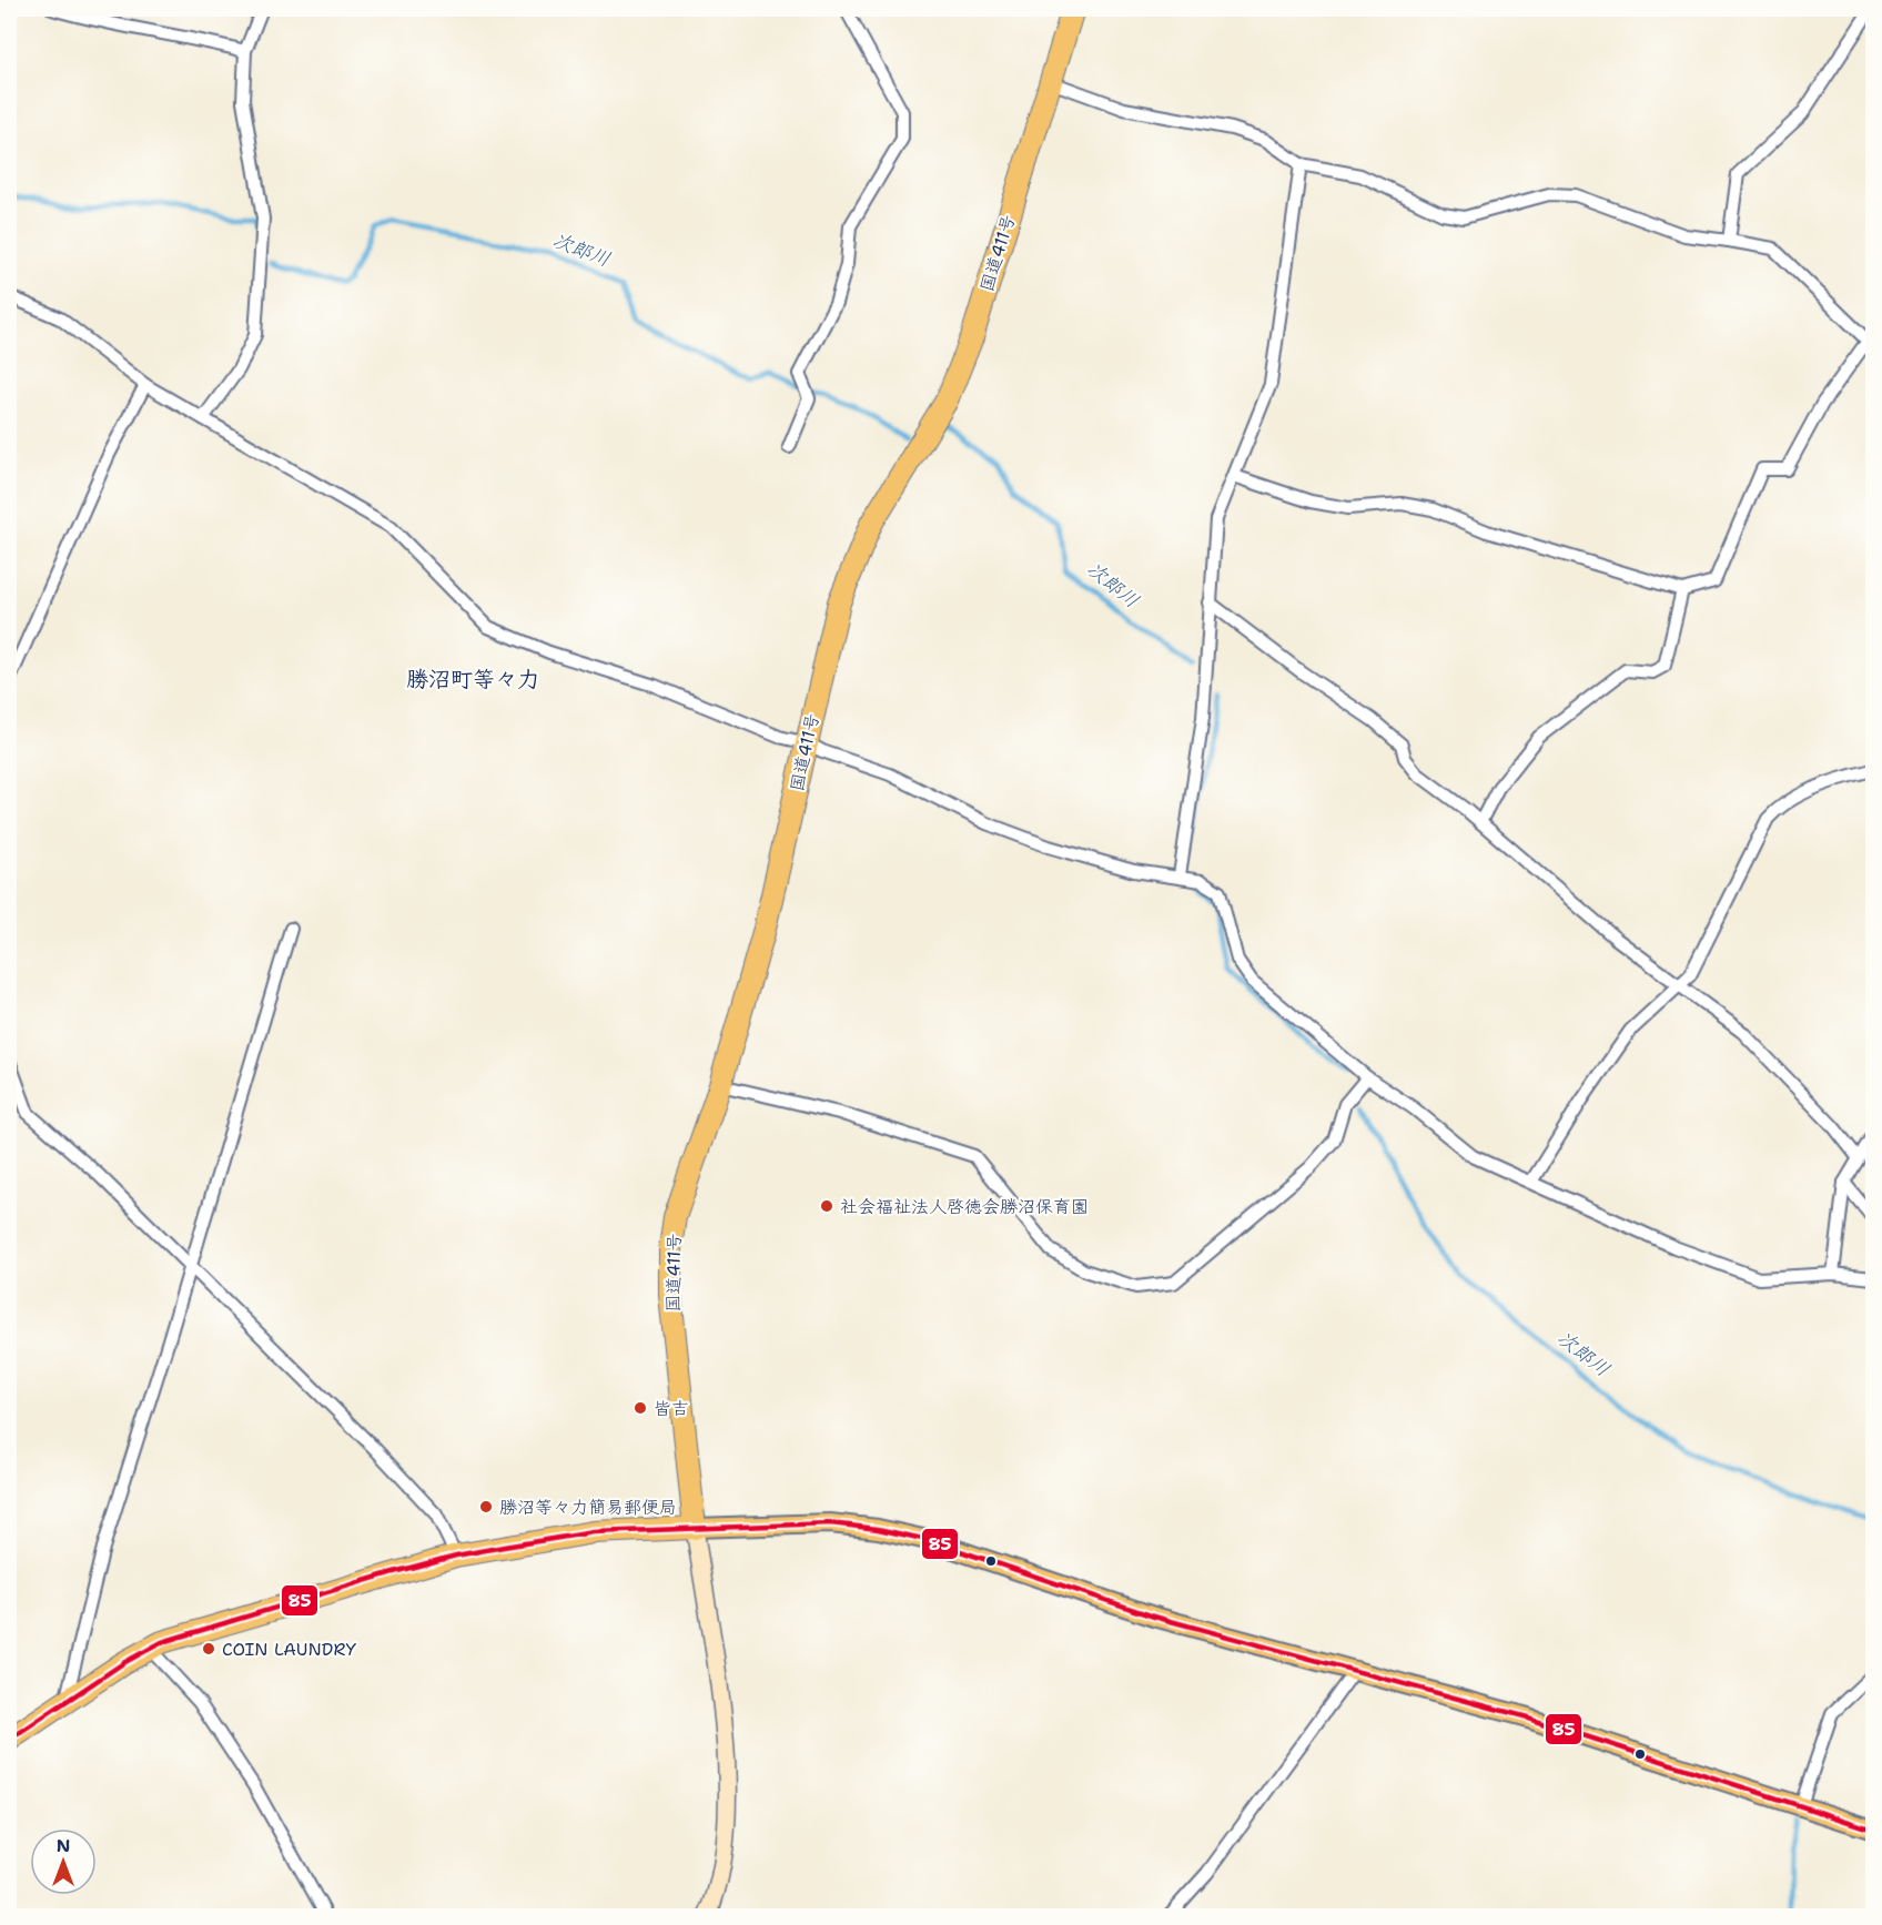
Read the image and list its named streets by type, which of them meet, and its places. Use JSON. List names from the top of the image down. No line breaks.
{"streets":{"highway":["国道411号"]},"districts":["勝沼町等々力"],"water":["次郎川"],"places":["社会福祉法人啓徳会勝沼保育園","皆吉","勝沼等々力簡易郵便局","COIN LAUNDRY"],"lines":["transit line 85"],"north":"top"}
